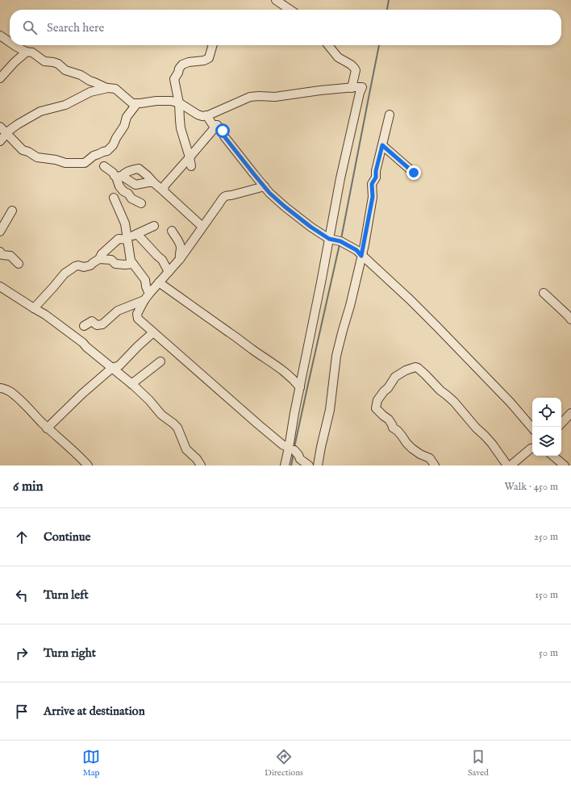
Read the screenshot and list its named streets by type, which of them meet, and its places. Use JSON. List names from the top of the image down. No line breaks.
{"page":{"search":"Search here","heading":["6 min","Walk · 450 m"],"list":[["Continue","250 m"],["Turn left","150 m"],["Turn right","50 m"],"Arrive at destination"],"nav":["Map","Directions","Saved"]}}
